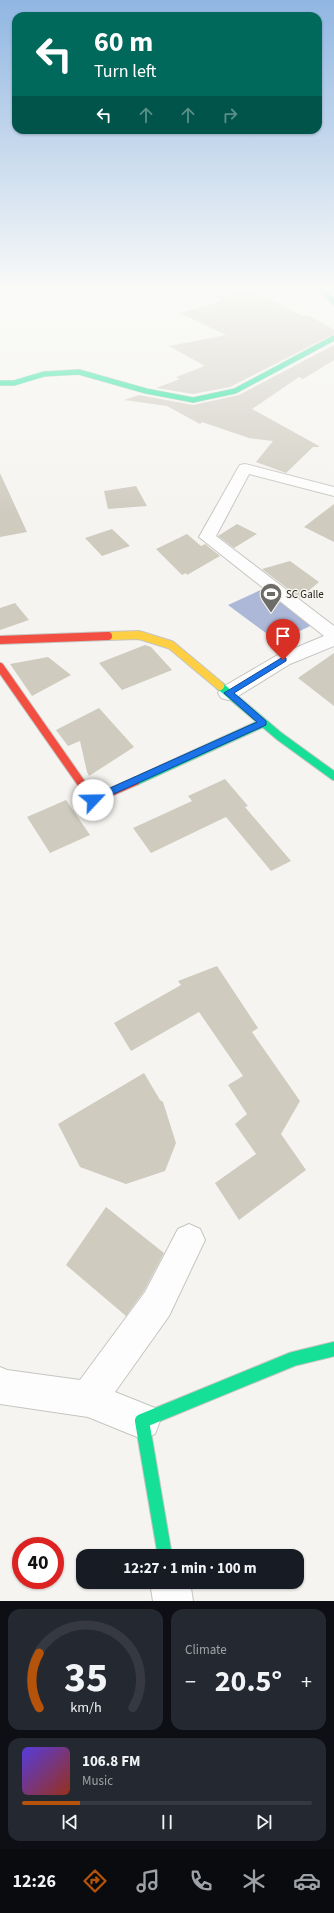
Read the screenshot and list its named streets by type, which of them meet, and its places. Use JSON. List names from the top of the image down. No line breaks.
{"places":{"sports":["SC Galle"]},"page":{"turn":["60 m","Turn left"],"limit":"40","trip":"12:27 · 1 min · 100 m","tile":"Climate","heat":["−","20.5°","+"],"song":["106.8 FM","Music"],"tabs":"12:26","gauge":["35","km/h"]}}
